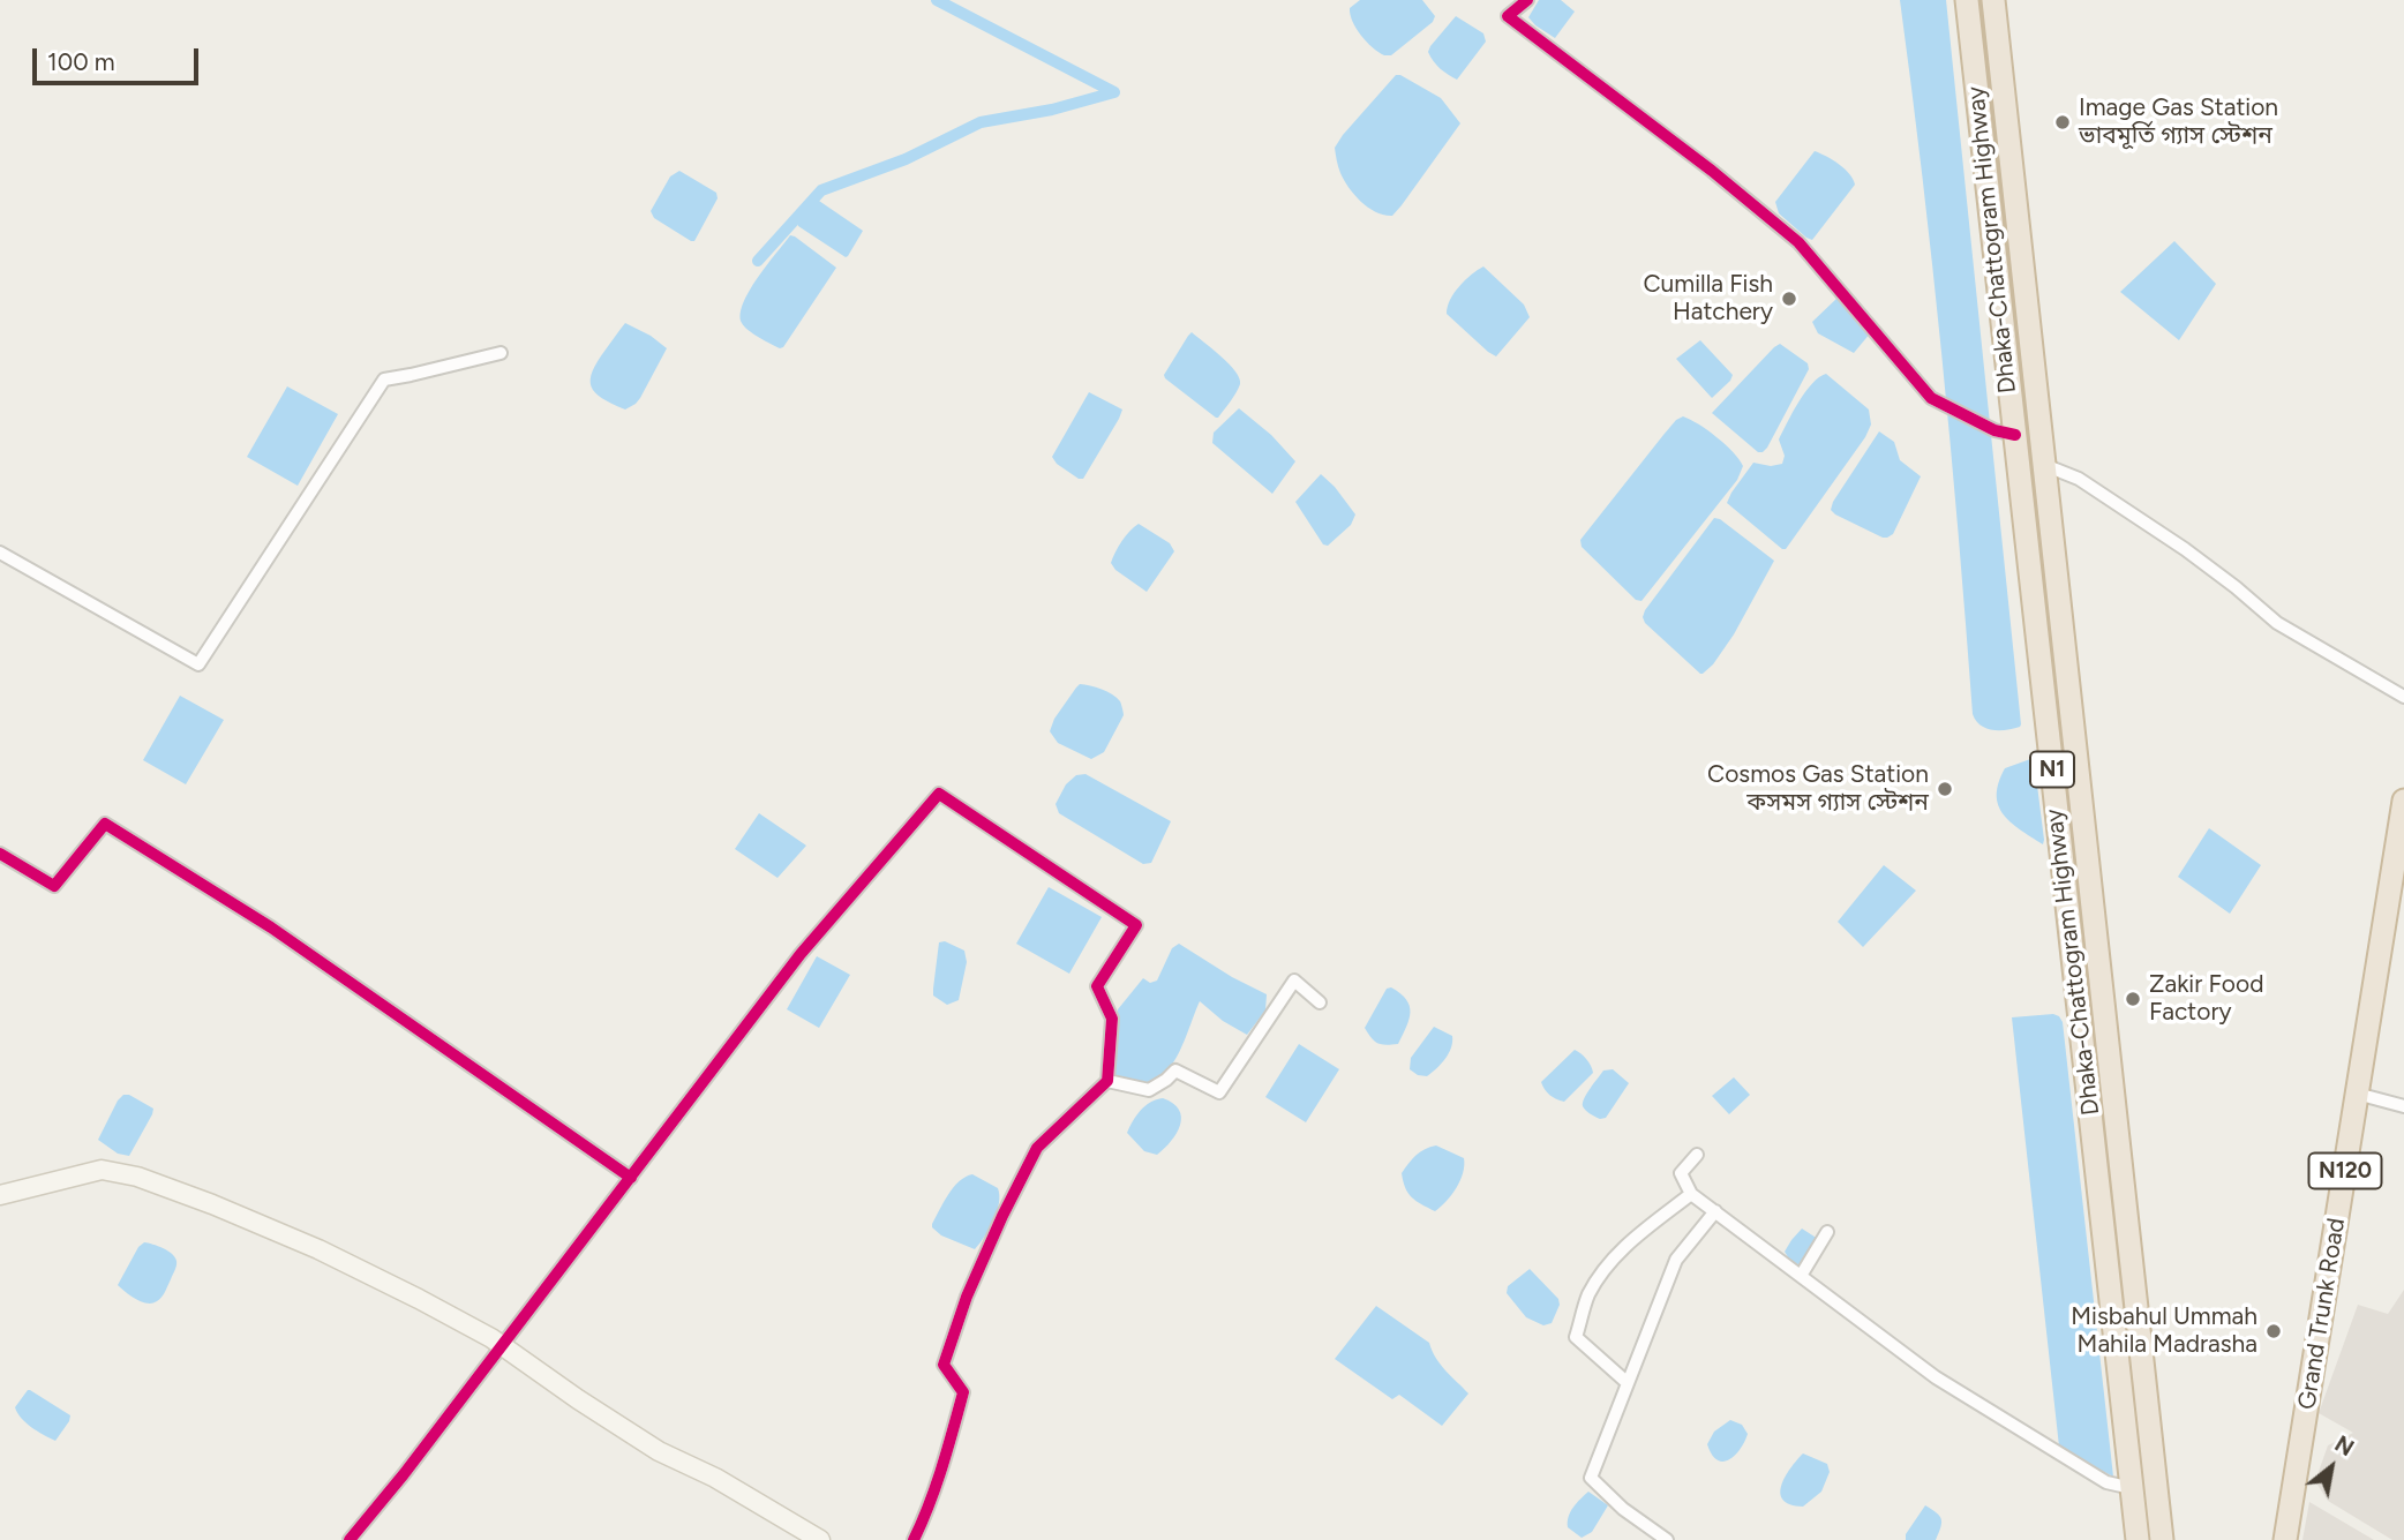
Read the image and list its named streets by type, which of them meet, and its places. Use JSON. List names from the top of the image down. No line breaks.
{"streets":{"highway":["Dhaka-Chattogram Highway","N1","N120","Grand Trunk Road"]},"places":["Image Gas Station ভাবমূর্তি গ্যাস স্টেশন","Cumilla Fish Hatchery","Cosmos Gas Station কসমস গ্যাস স্টেশন","Zakir Food Factory","Misbahul Ummah Mahila Madrasha"],"scale_bar":"100 m","north":"top right"}
